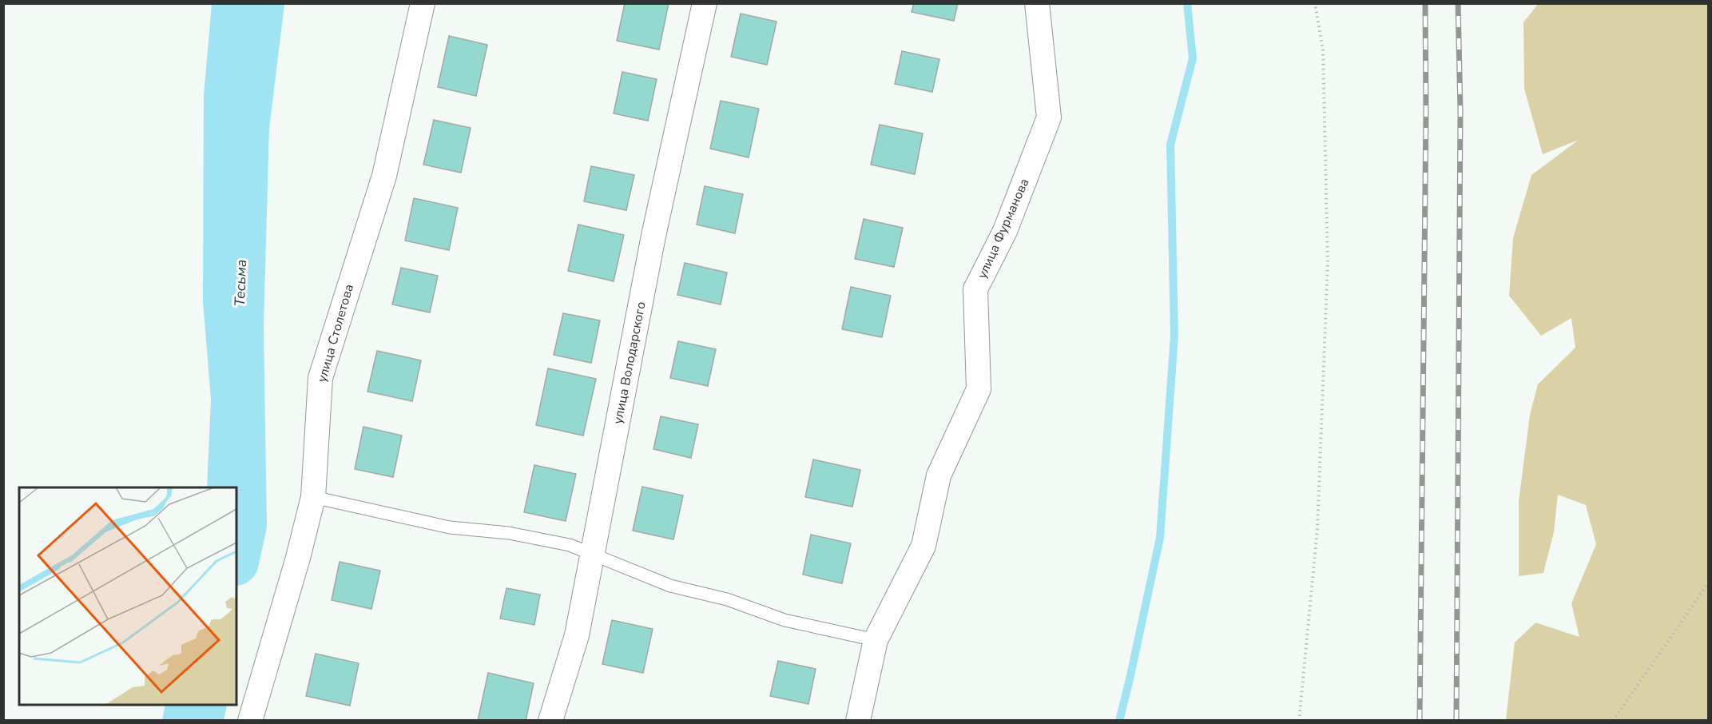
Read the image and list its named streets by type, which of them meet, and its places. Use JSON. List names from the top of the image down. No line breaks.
{"streets":{"street":["улица Фурманова","улица Столетова","улица Володарского"]},"water":["Тесьма"]}
